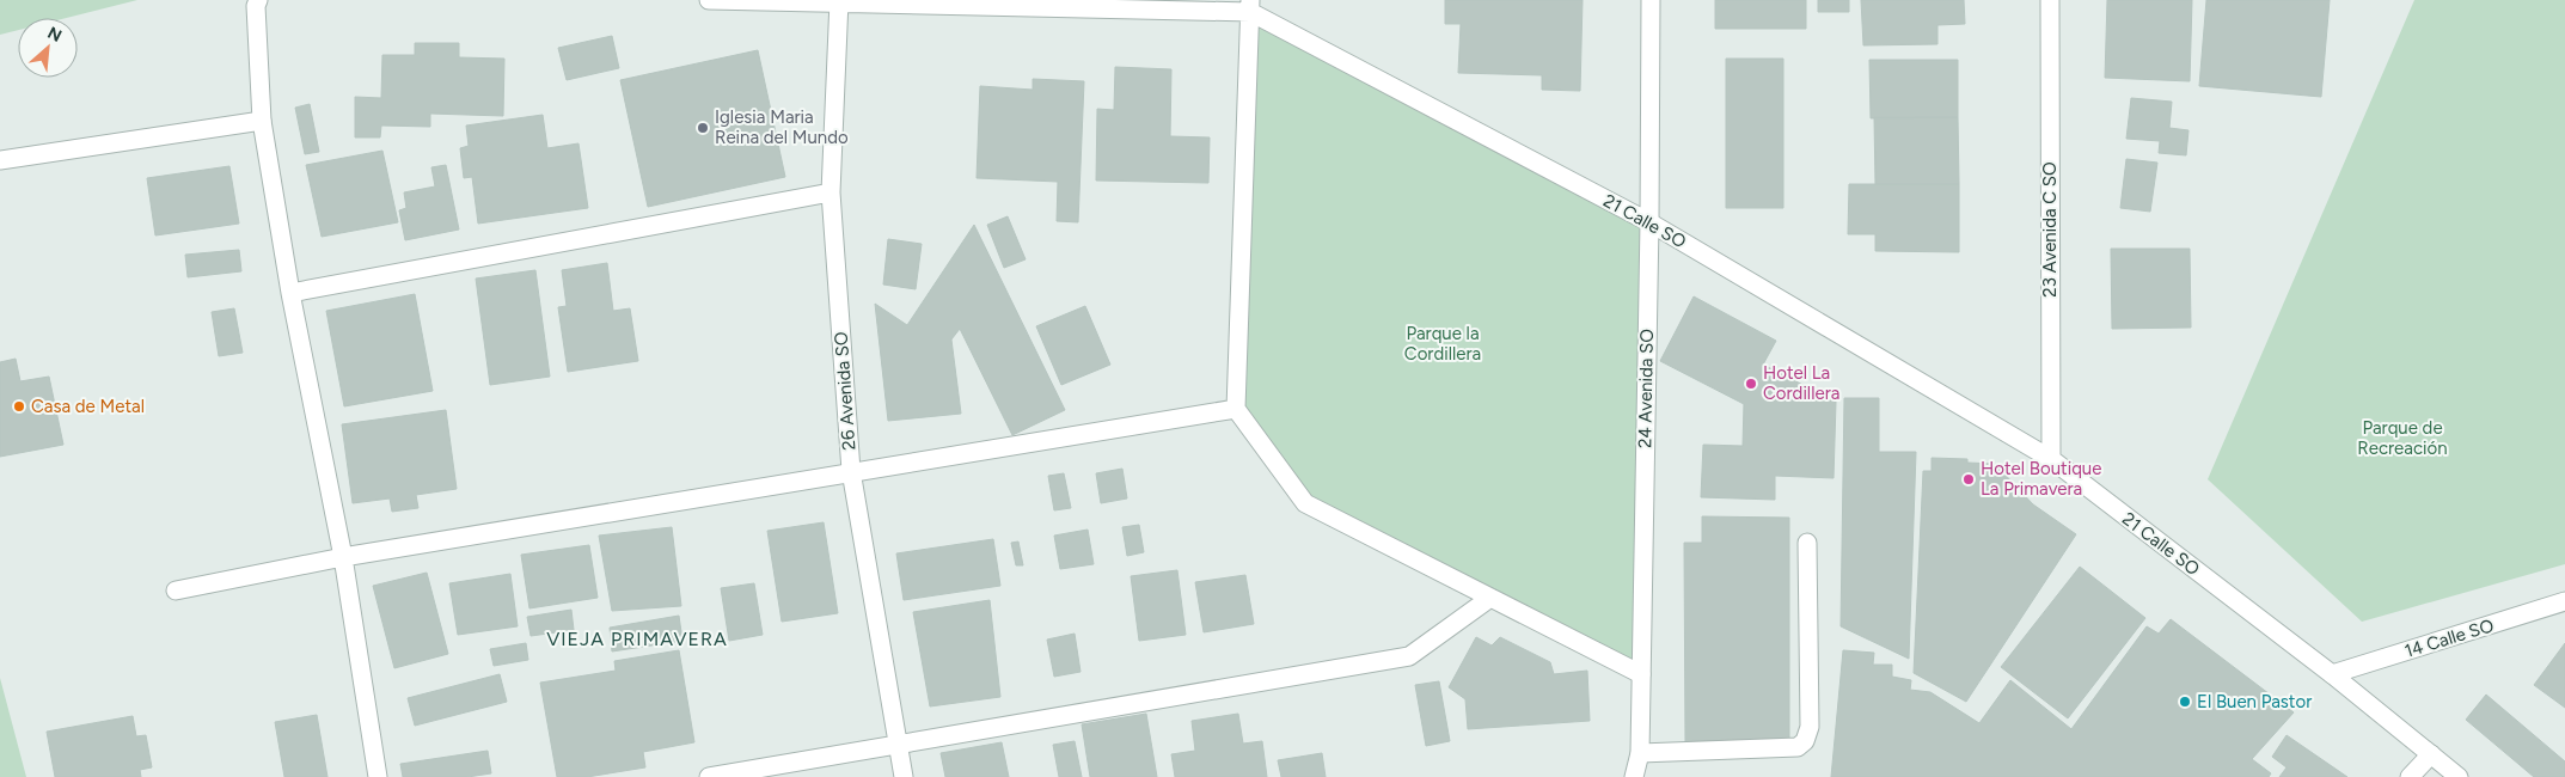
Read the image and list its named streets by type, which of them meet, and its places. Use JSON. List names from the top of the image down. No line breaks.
{"streets":{"street":["21 Calle SO","23 Avenida C SO","24 Avenida SO","26 Avenida SO","14 Calle SO"]},"crossings":[["21 Calle SO","23 Avenida C SO"],["21 Calle SO","24 Avenida SO"],["21 Calle SO","26 Avenida SO"],["21 Calle SO","14 Calle SO"]],"districts":["VIEJA PRIMAVERA"],"parks":["Parque la Cordillera","Parque de Recreación"],"places":["Iglesia Maria Reina del Mundo","Hotel La Cordillera","Casa de Metal","Hotel Boutique La Primavera","El Buen Pastor"],"north":"top right"}
